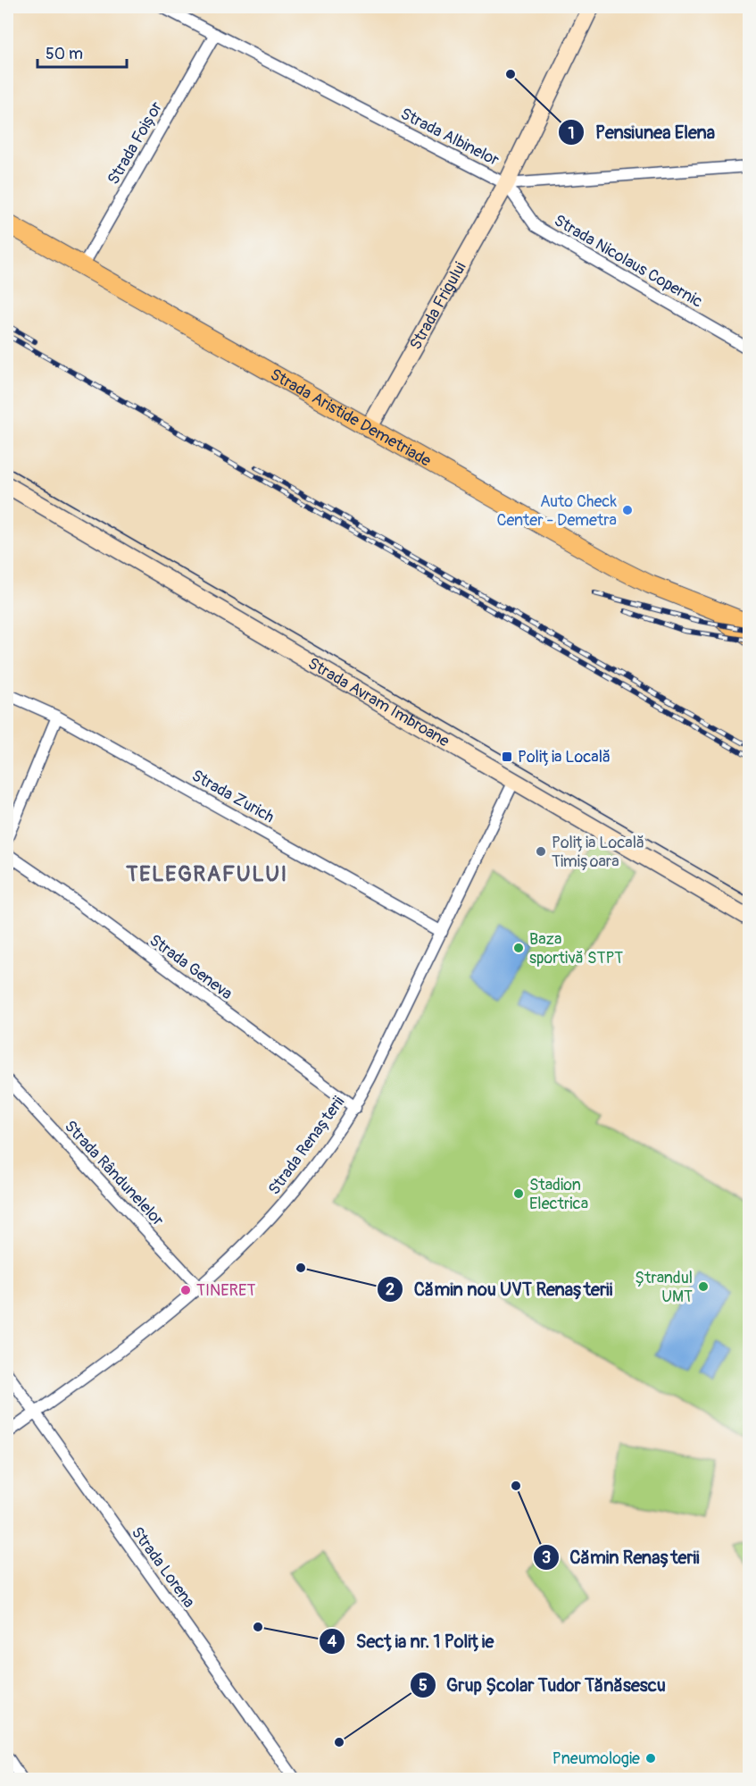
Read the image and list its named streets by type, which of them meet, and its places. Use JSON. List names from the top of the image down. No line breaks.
{"streets":{"main road":["Strada Aristide Demetriade"],"street":["Strada Albinelor","Strada Foișor","Strada Nicolaus Copernic","Strada Frigului","Strada Avram Imbroane","Strada Zurich","Strada Geneva","Strada Renașterii","Strada Rândunelelor","Strada Lorena"]},"crossings":[["Strada Albinelor","Strada Foișor"],["Strada Albinelor","Strada Nicolaus Copernic"],["Strada Albinelor","Strada Frigului"],["Strada Foișor","Strada Aristide Demetriade"],["Strada Nicolaus Copernic","Strada Frigului"],["Strada Frigului","Strada Aristide Demetriade"],["Strada Avram Imbroane","Strada Renașterii"],["Strada Zurich","Strada Renașterii"],["Strada Geneva","Strada Renașterii"],["Strada Renașterii","Strada Rândunelelor"],["Strada Renașterii","Strada Lorena"]],"districts":["TELEGRAFULUI"],"places":{"other":["Pensiunea Elena","Auto Check Center - Demetra","Poliția Locală Timișoara","Baza sportivă STPT","Stadion Electrica","Cămin nou UVT Renașterii","Ștrandul UMT","TINERET","Cămin Renașterii","Secția nr. 1 Poliție","Grup Școlar Tudor Tănăsescu","Pneumologie"],"transit":["Poliția Locală"]},"scale_bar":"50 m"}
